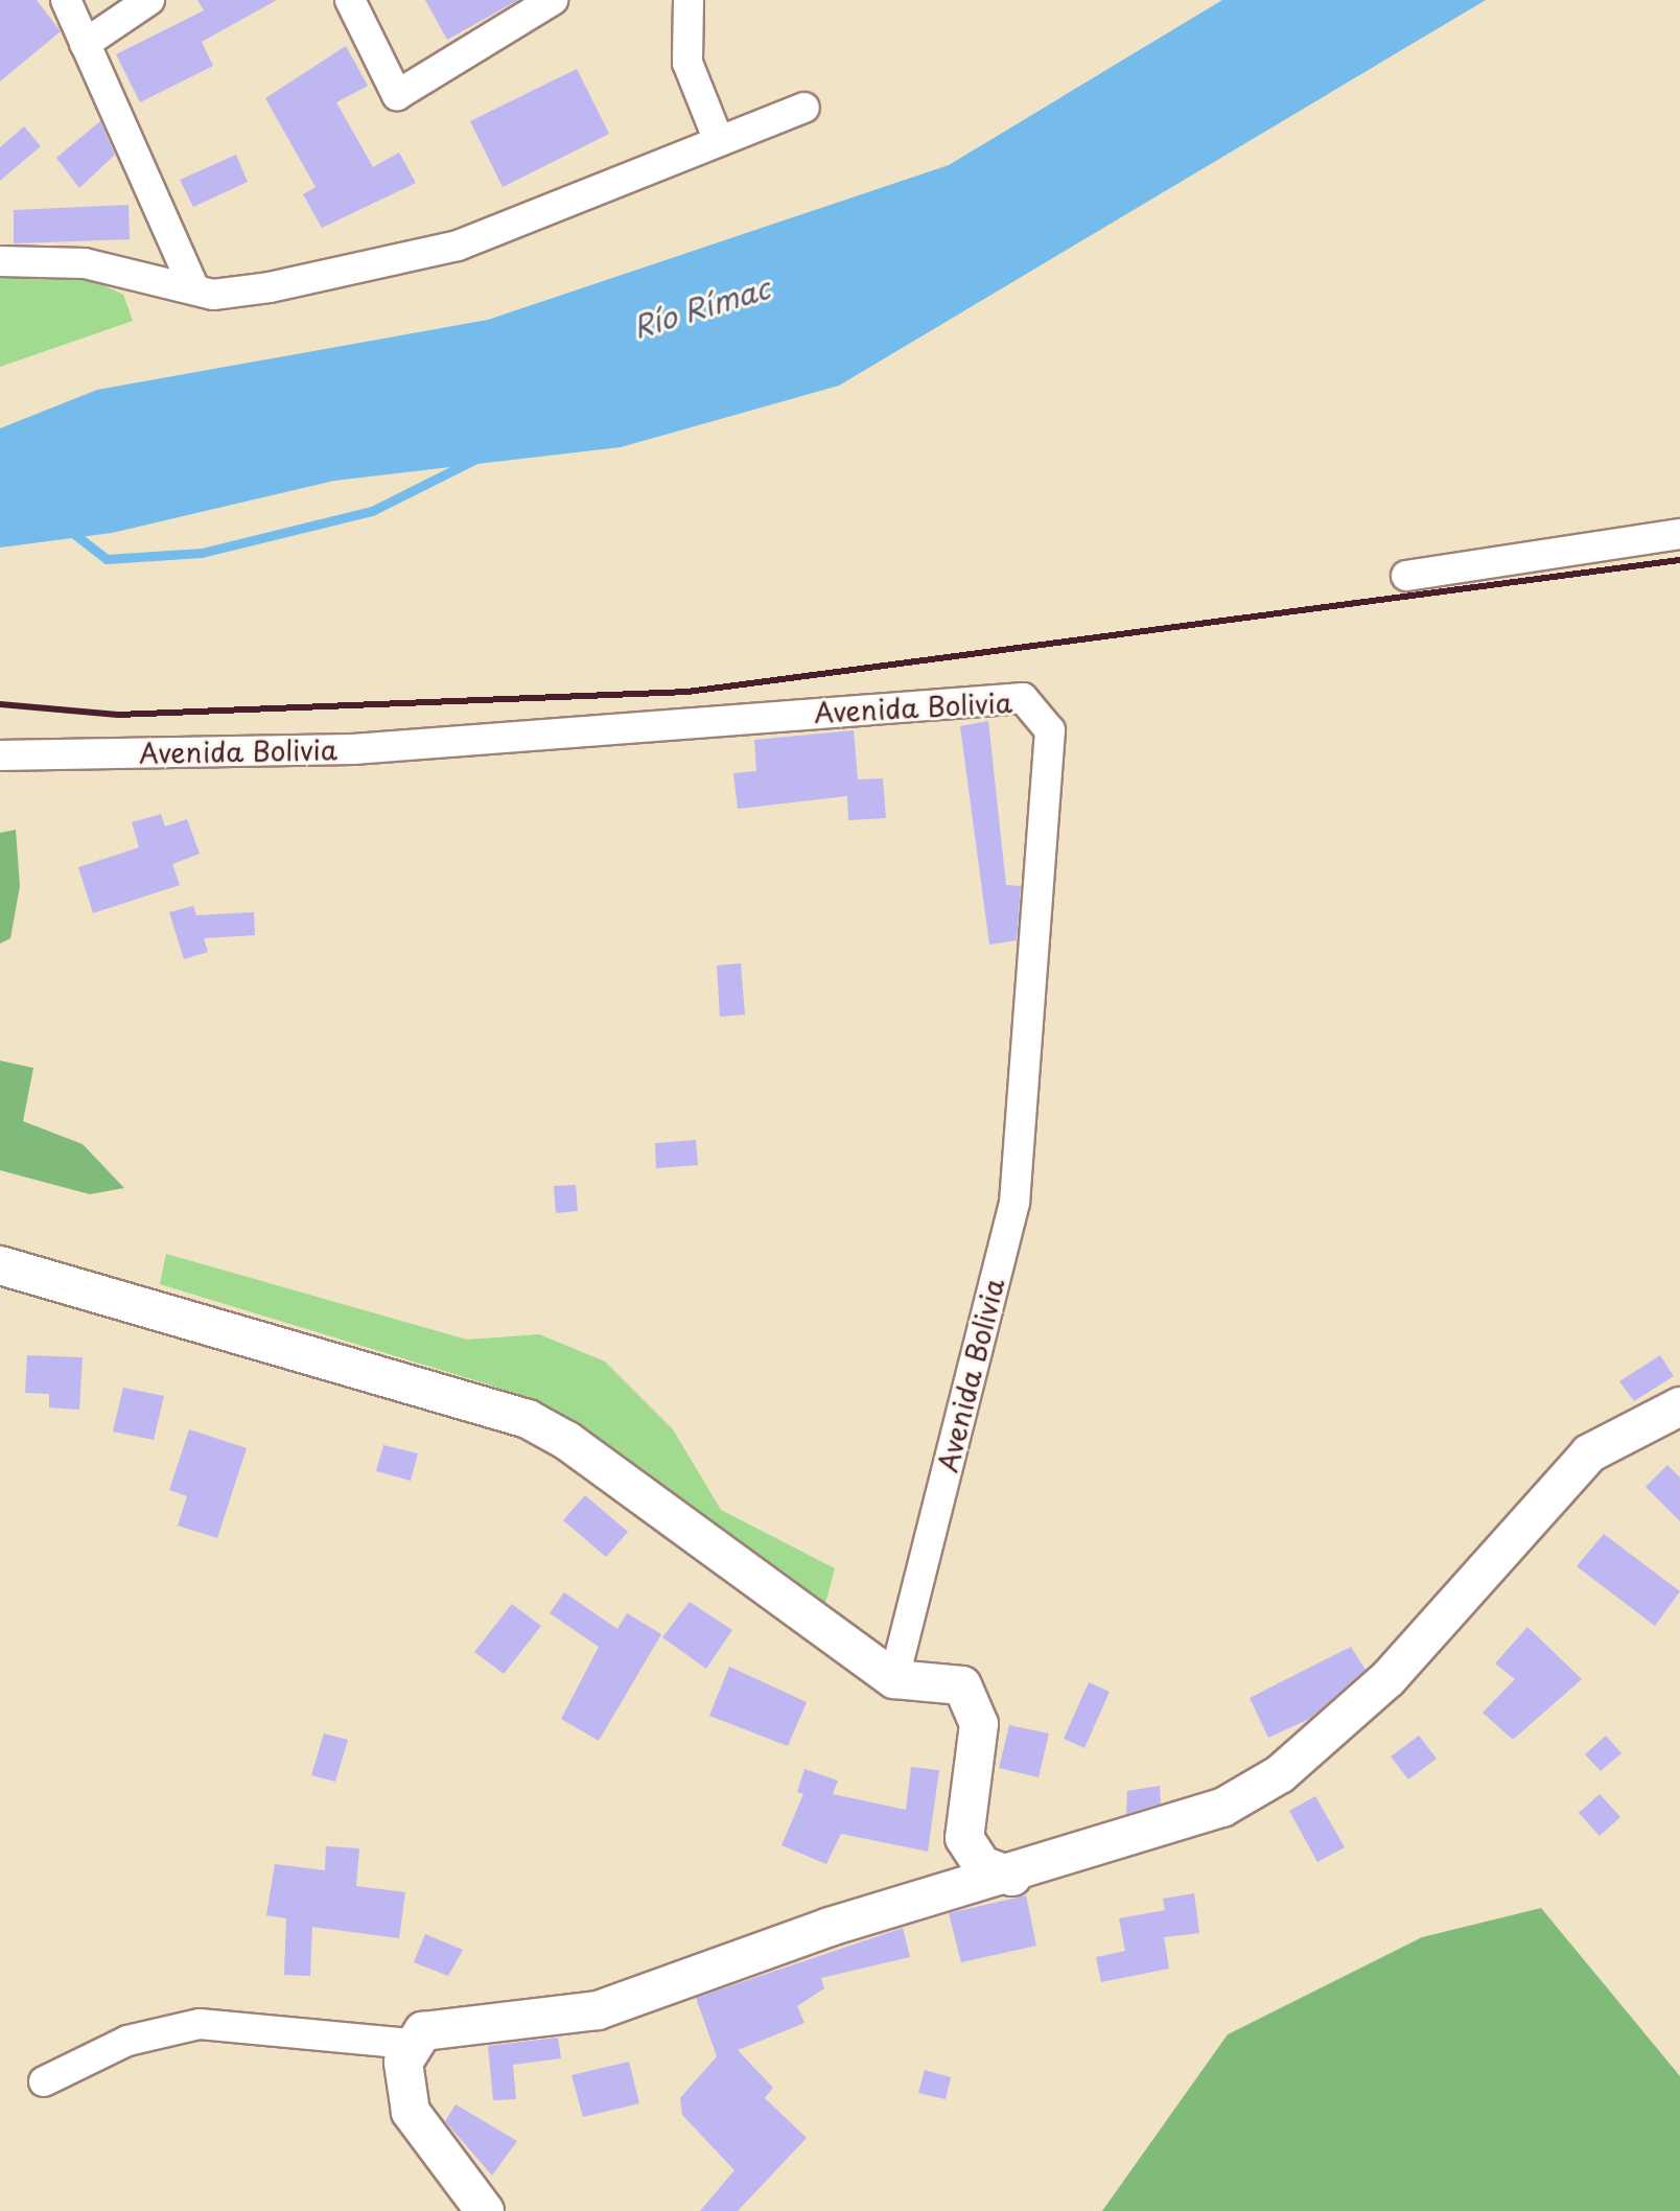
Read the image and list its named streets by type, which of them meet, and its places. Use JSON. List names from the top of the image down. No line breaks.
{"streets":{"street":["Avenida Bolivia"]},"water":["Río Rímac"]}
